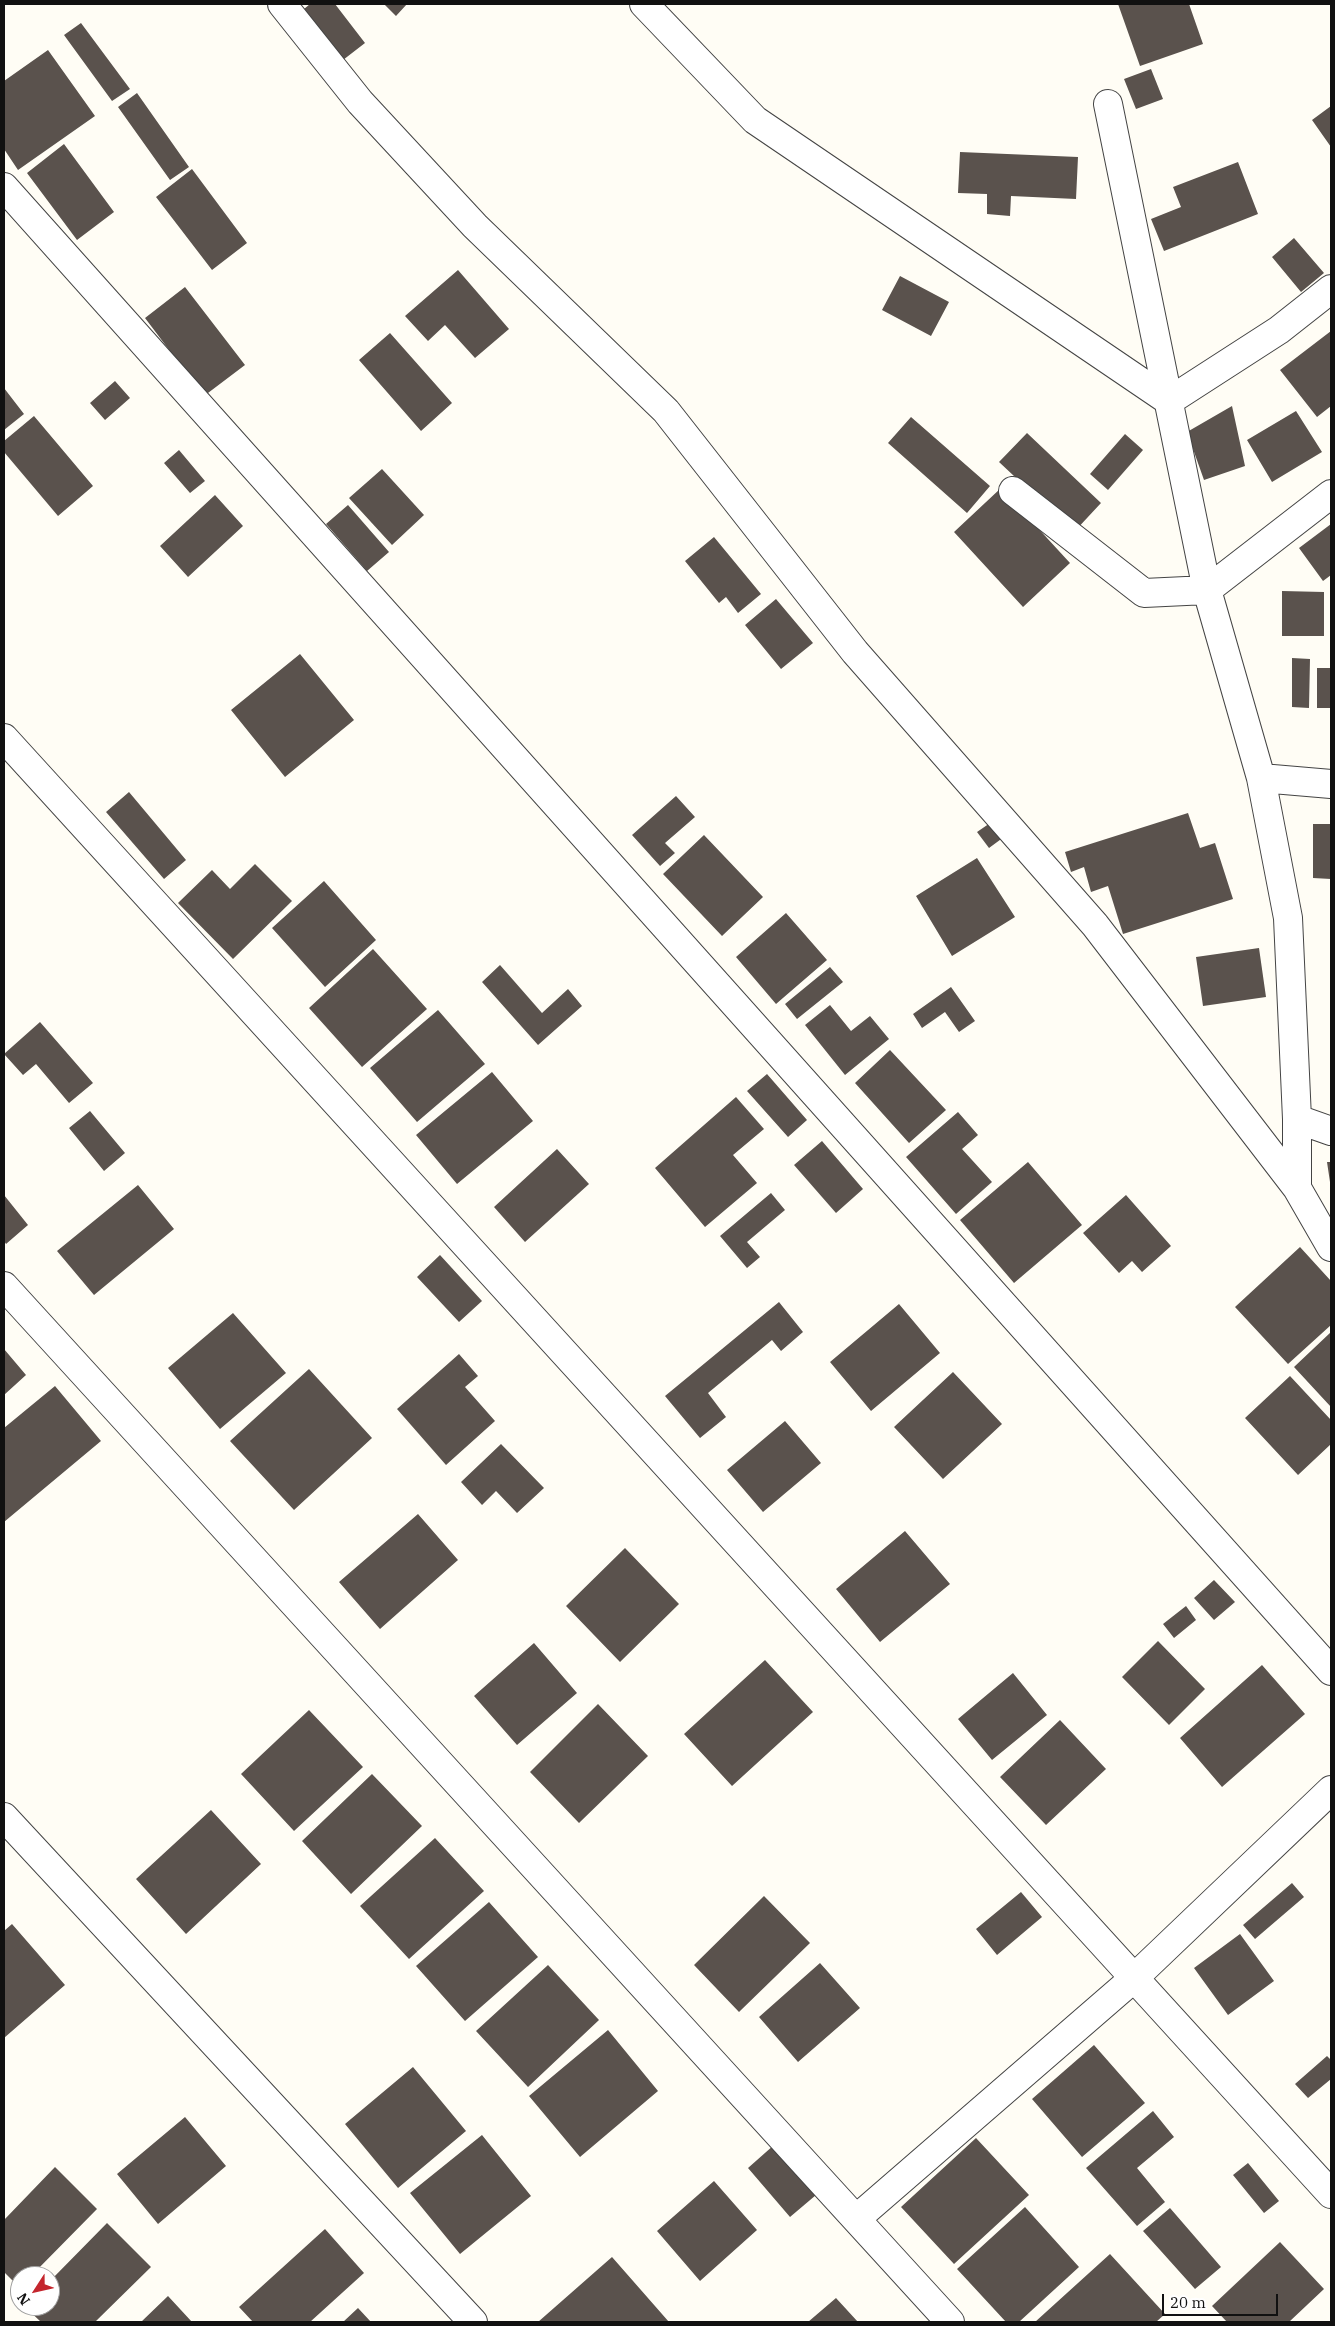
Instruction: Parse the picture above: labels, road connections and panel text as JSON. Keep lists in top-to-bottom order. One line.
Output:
{"scale_bar":"20 m","north":"bottom left"}
